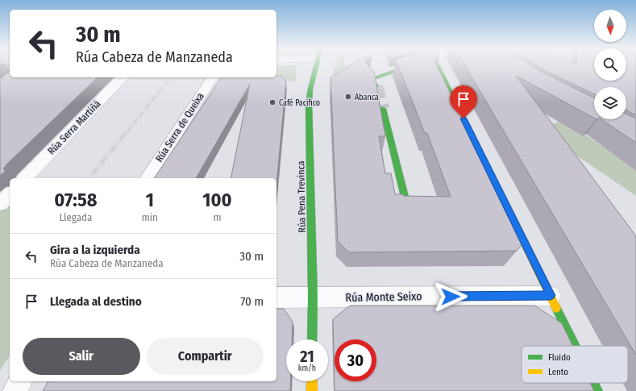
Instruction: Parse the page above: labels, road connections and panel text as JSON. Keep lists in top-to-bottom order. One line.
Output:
{"streets":{"street":["Rúa Serra Martiñá","Rúa Serra de Queixa","Rúa Pena Trevinca","Rúa Monte Seixo"]},"crossings":[["Rúa Pena Trevinca","Rúa Monte Seixo"]],"places":["Abanca","Café Pacífico"],"legend":["Fluido","Lento"],"north":"bottom","page":{"turn":["30 m","Rúa Cabeza de Manzaneda"],"eta":["07:58","Llegada","1","min","100","m"],"list":[{"name":"Gira a la izquierda","note":"Rúa Cabeza de Manzaneda","value":"30 m"},{"name":"Llegada al destino","value":"70 m"}],"buttons":["Salir","Compartir"],"speed":"21 km/h","limit":"30"}}
